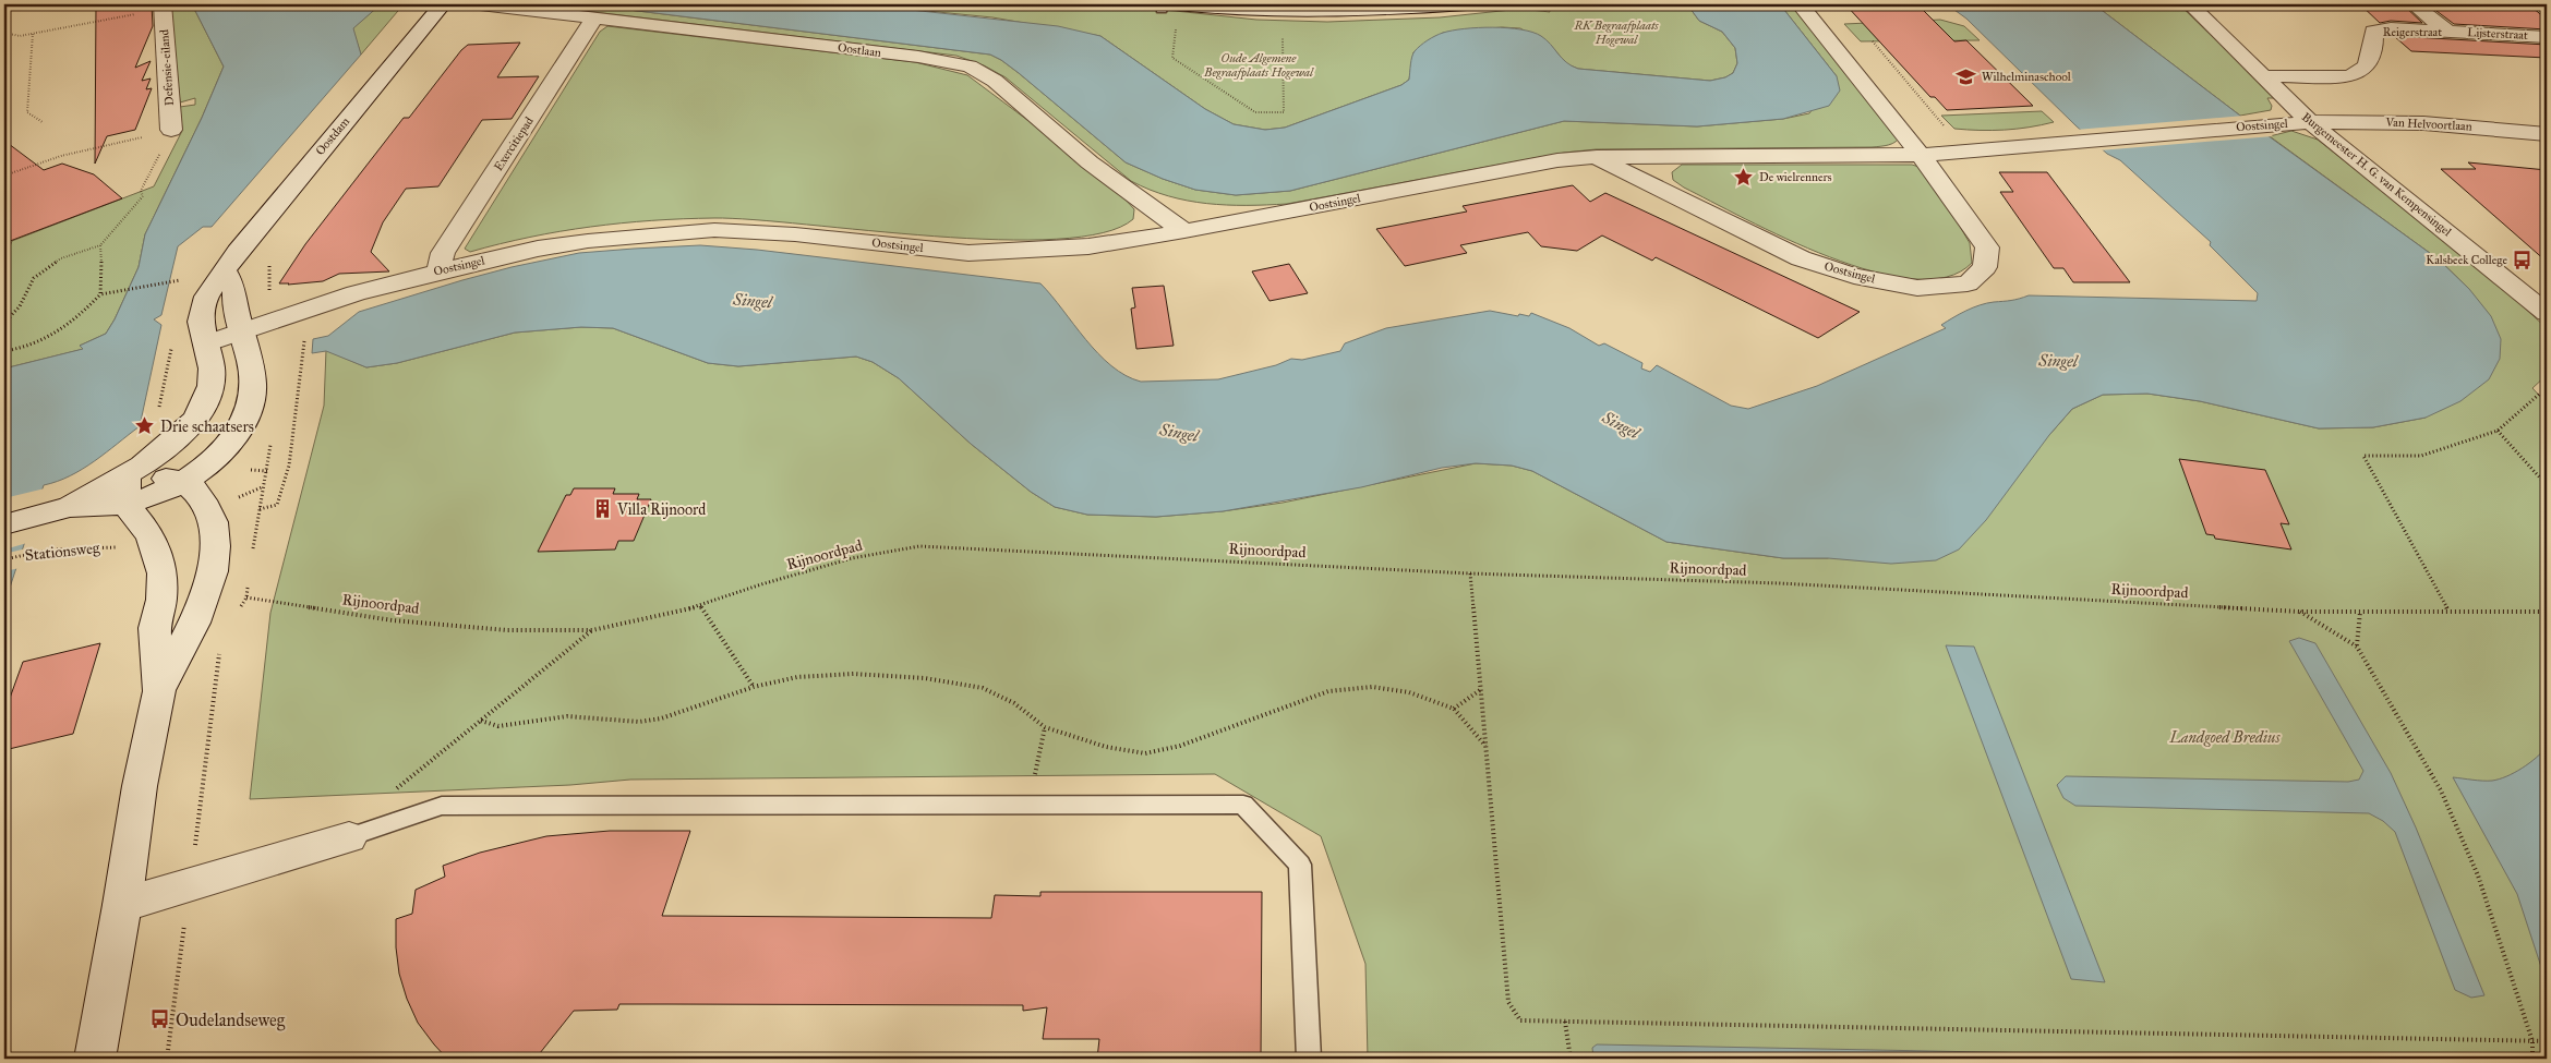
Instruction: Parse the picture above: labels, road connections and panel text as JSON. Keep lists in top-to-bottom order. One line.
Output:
{"streets":{"street":["Reigerstraat","Lijsterstraat","Oostlaan","Defensie-eiland","Van Helvoortlaan","Oostsingel","Oostdam","Exercitiepad","Burgemeester H. G. van Kempensingel"],"path":["Rijnoordpad","Stationsweg"]},"crossings":[["Reigerstraat","Lijsterstraat"],["Reigerstraat","Burgemeester H. G. van Kempensingel"],["Oostlaan","Oostsingel"],["Oostlaan","Exercitiepad"],["Van Helvoortlaan","Oostsingel"],["Van Helvoortlaan","Burgemeester H. G. van Kempensingel"],["Oostsingel","Oostdam"],["Oostsingel","Exercitiepad"],["Oostsingel","Burgemeester H. G. van Kempensingel"]],"water":["Singel"],"parks":["RK Begraafplaats Hogewal","Oude Algemene Begraafplaats Hogewal","Landgoed Bredius"],"places":{"school or university":["Wilhelminaschool"],"place":["De wielrenners","Drie schaatsers"],"bus stop":["Kalsbeek College","Oudelandseweg"],"building":["Villa Rijnoord"]}}
